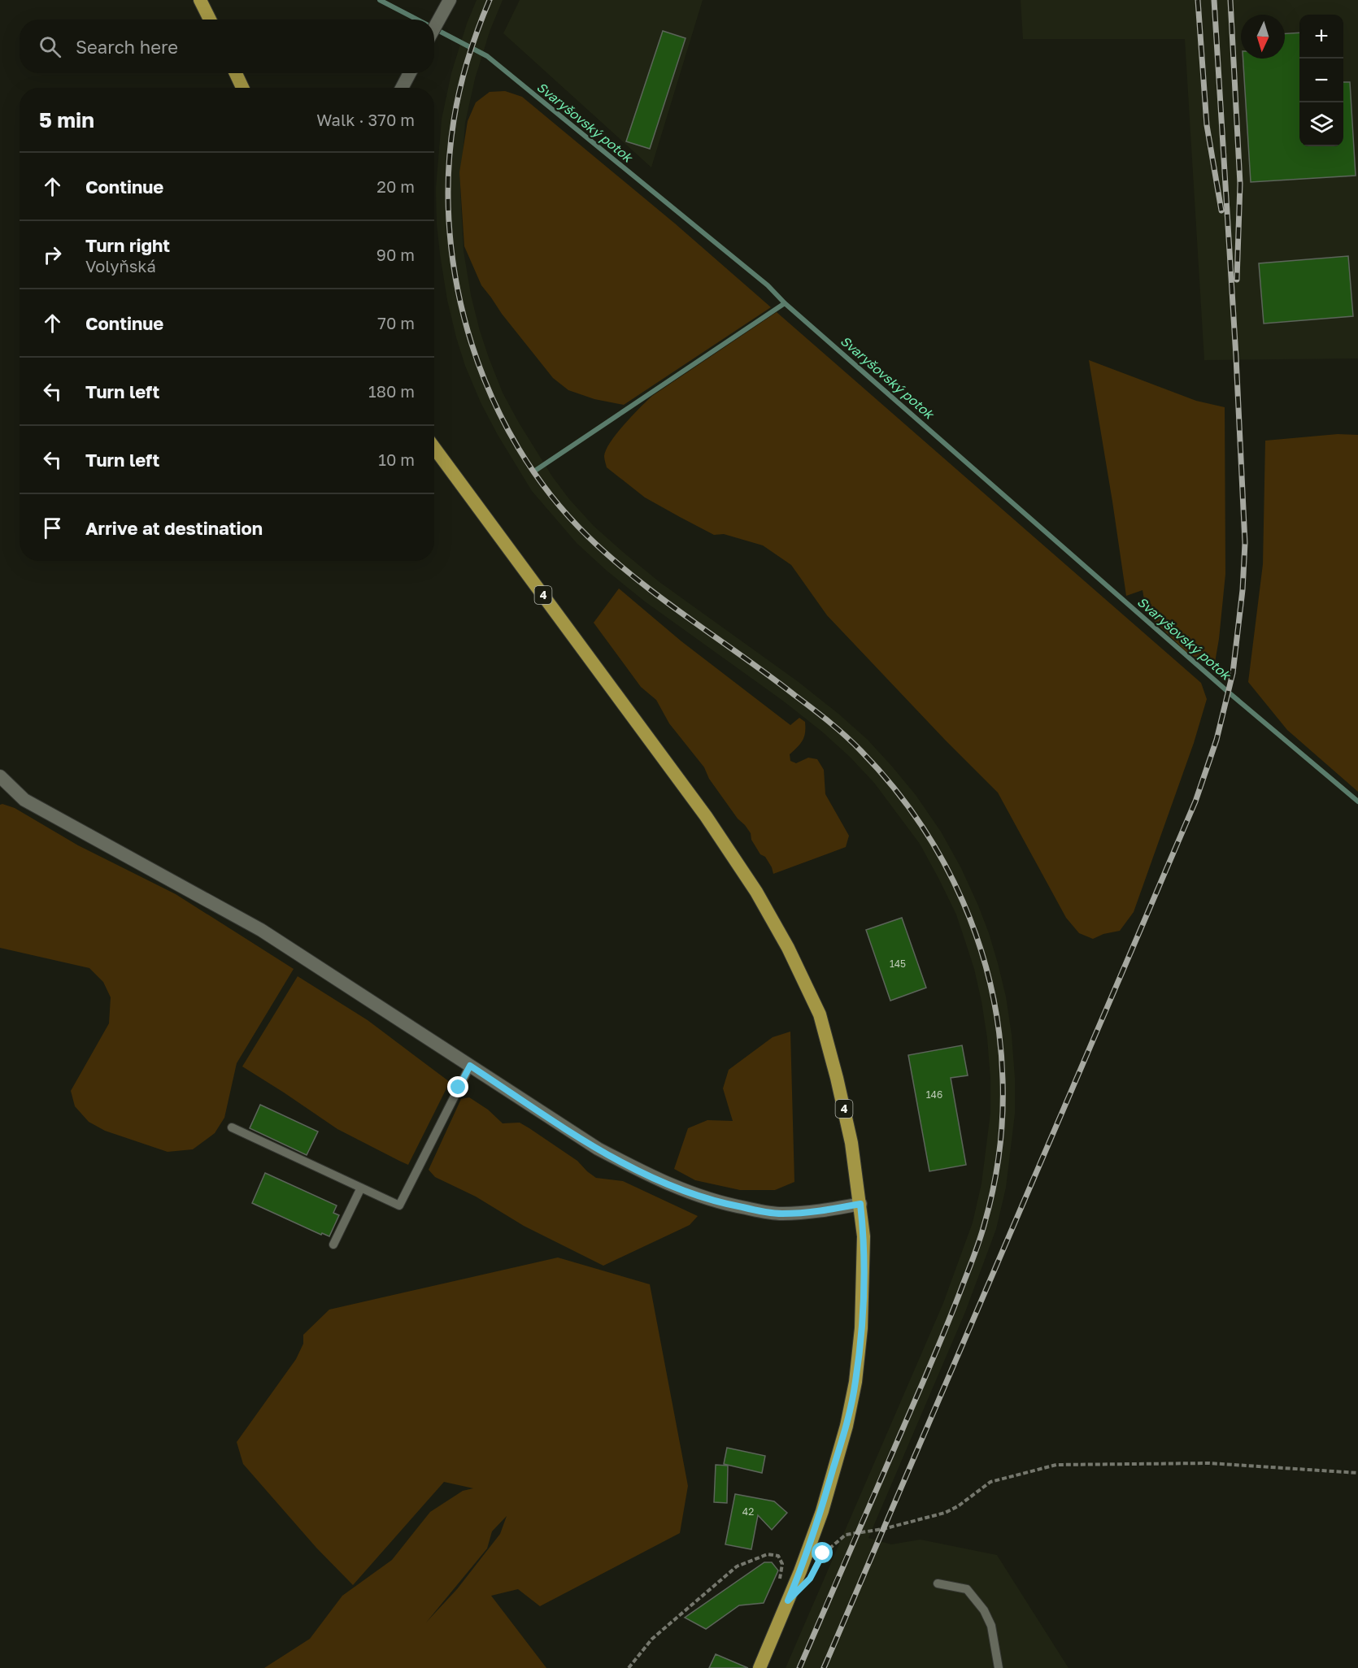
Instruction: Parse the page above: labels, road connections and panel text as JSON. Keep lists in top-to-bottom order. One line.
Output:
{"streets":{"main road":["4"]},"water":["Svaryšovský potok"],"house_numbers":["145","146","42"],"north":"bottom","page":{"map_buttons":["+","−"],"search":"Search here","heading":["5 min","Walk · 370 m"],"list":[["Continue","20 m"],["Turn right","Volyňská","90 m"],["Continue","70 m"],["Turn left","180 m"],["Turn left","10 m"],"Arrive at destination"]}}
